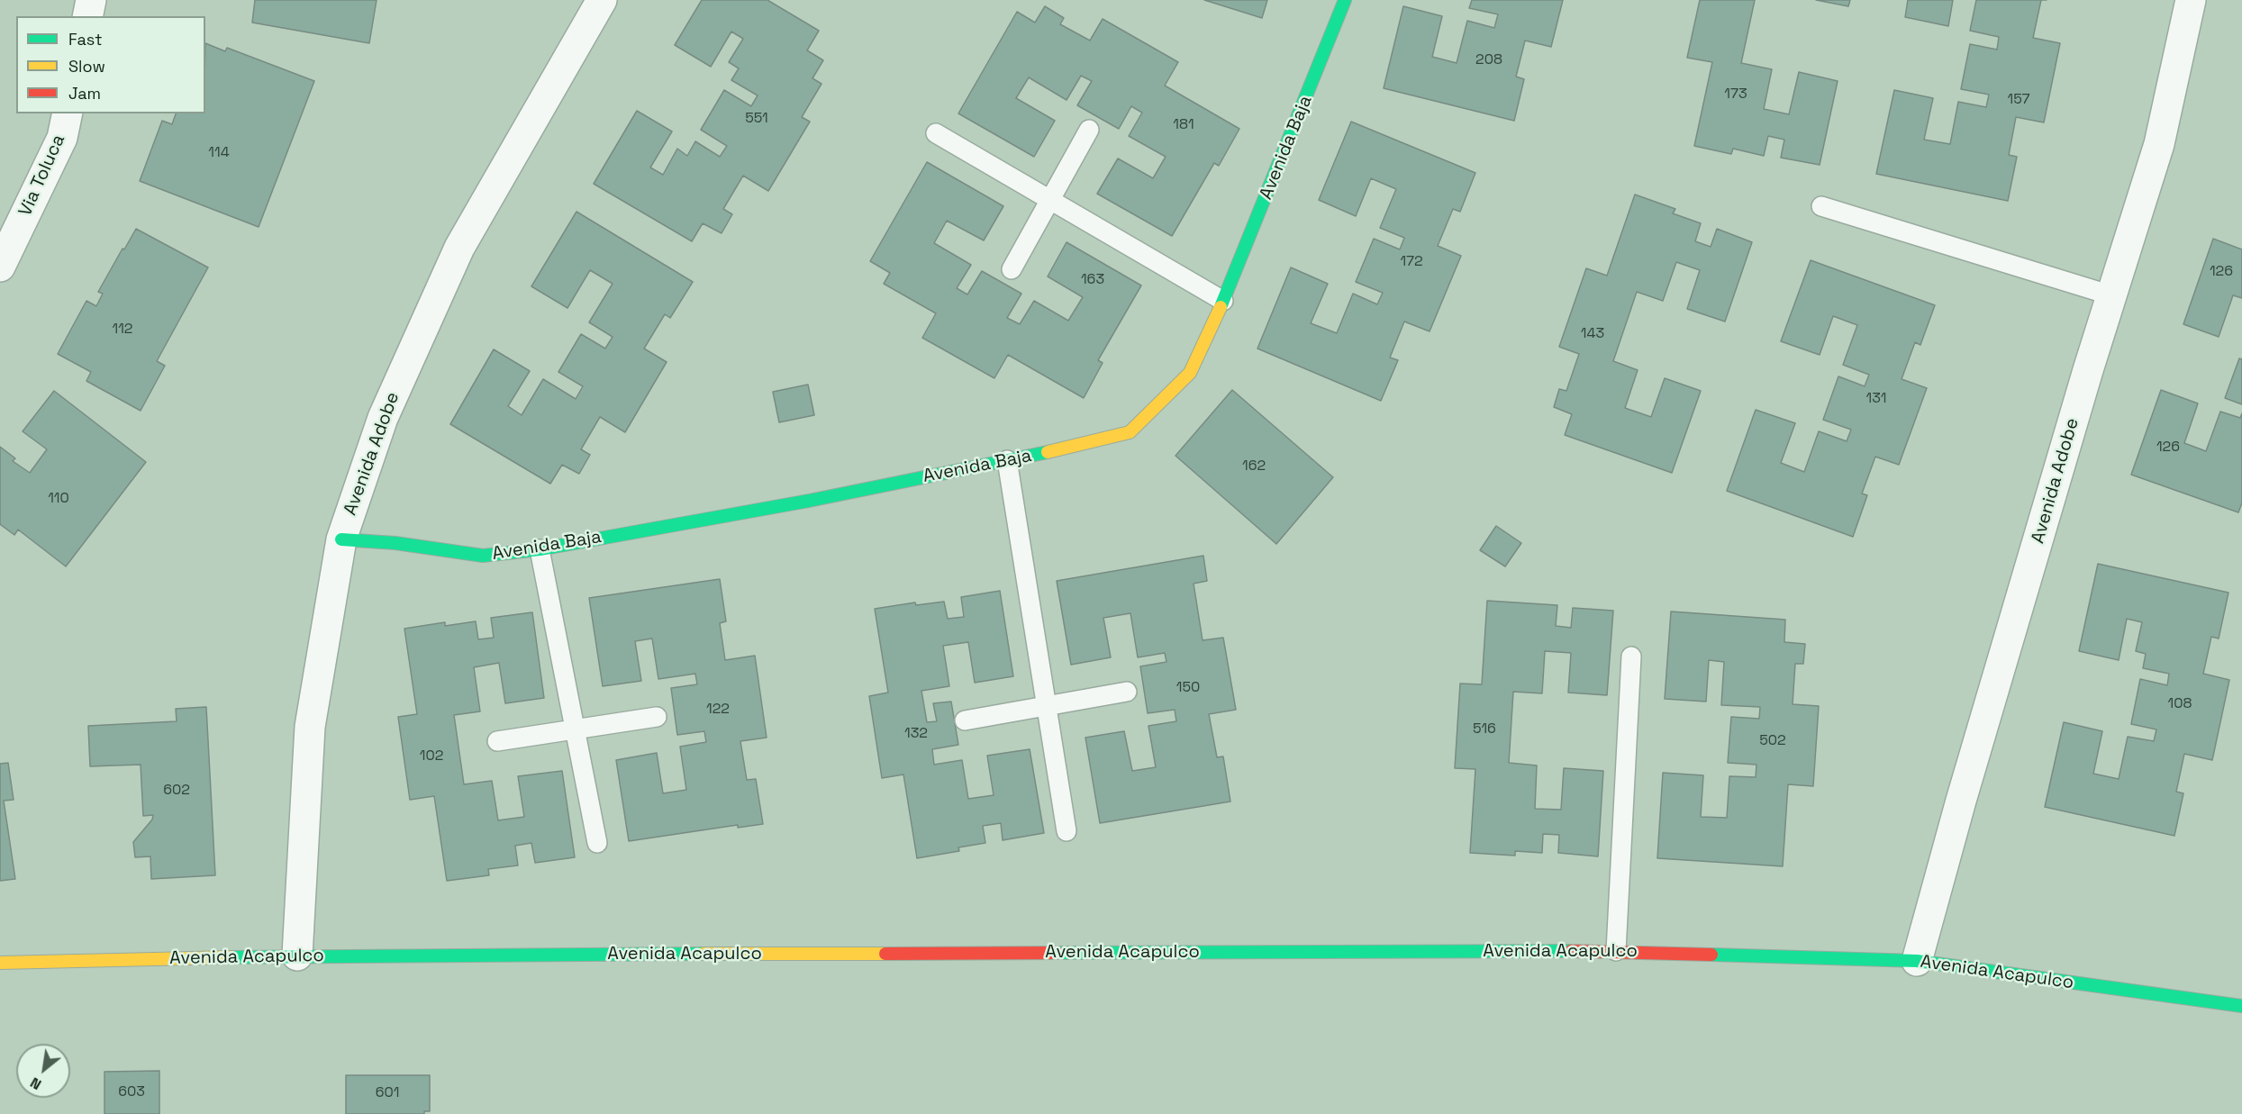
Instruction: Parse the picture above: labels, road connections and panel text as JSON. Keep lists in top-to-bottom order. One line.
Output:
{"streets":{"street":["Avenida Baja","Via Toluca","Avenida Adobe","Avenida Acapulco"]},"crossings":[["Avenida Baja","Avenida Adobe"],["Avenida Adobe","Avenida Acapulco"]],"house_numbers":["208","173","157","551","181","114","172","126","163","112","143","131","126","162","110","150","108","122","516","132","502","102","602","603","601"],"legend":["Fast","Slow","Jam"],"north":"bottom left"}
